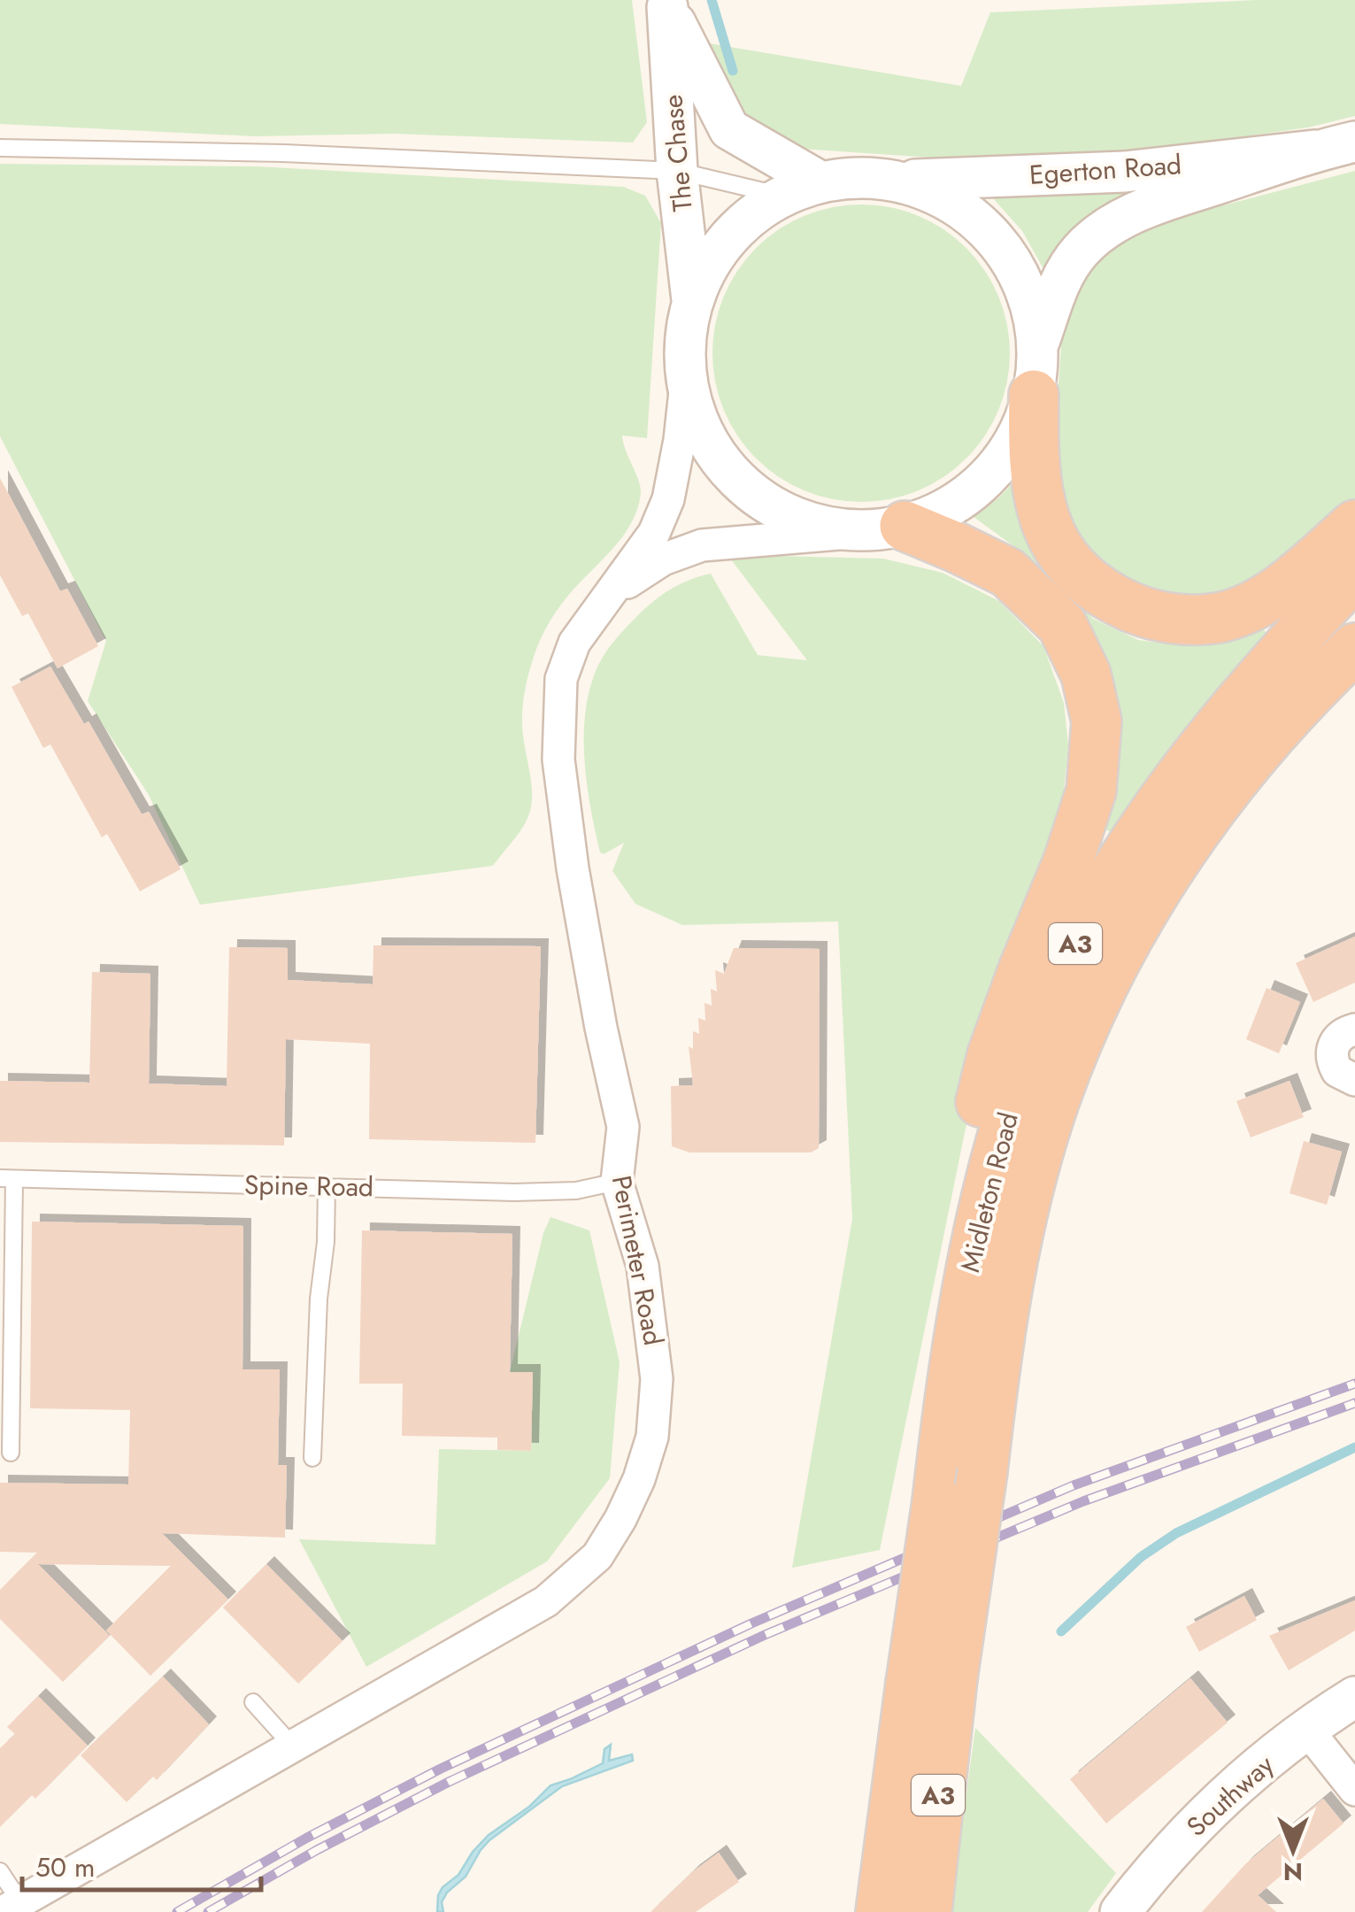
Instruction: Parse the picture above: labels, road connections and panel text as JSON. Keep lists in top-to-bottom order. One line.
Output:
{"streets":{"highway":["A3","Midleton Road"],"street":["The Chase","Egerton Road","Perimeter Road","Southway"],"lane":["Spine Road"]},"crossings":[["Spine Road","Perimeter Road"]],"scale_bar":"50 m","north":"bottom"}
